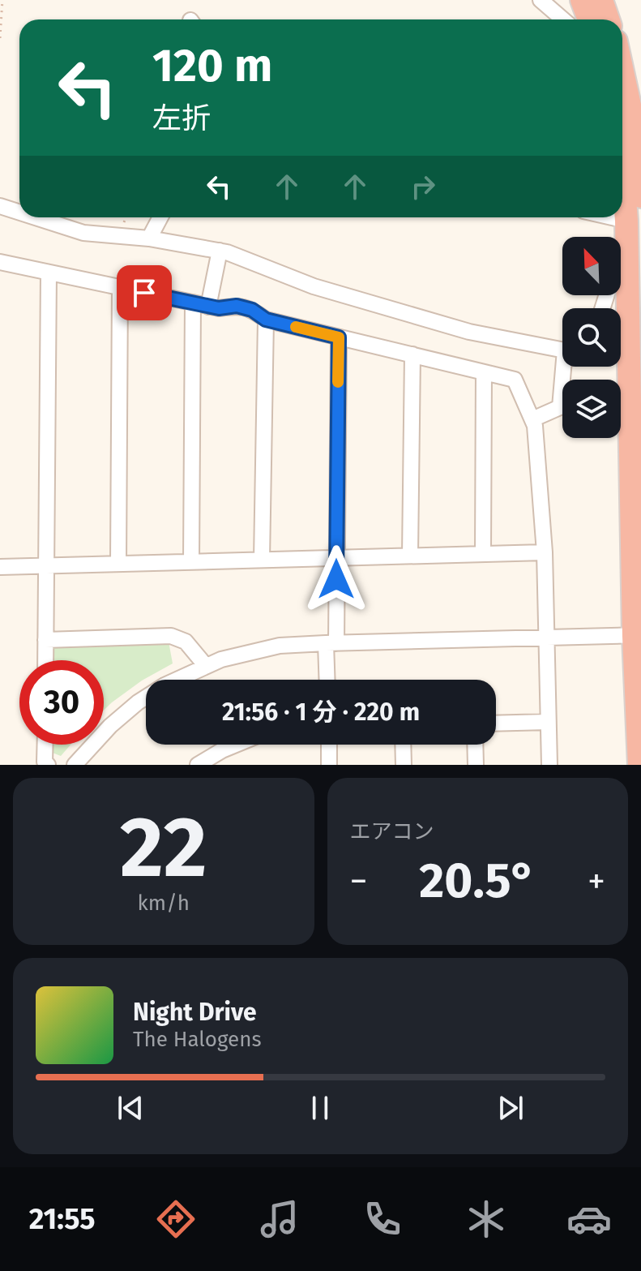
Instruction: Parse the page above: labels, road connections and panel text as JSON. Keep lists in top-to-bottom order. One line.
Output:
{"north":"top left","page":{"turn":["120 m","左折"],"limit":"30","trip":"21:56 · 1 分 · 220 m","tile":[["22","km/h"],"エアコン"],"heat":["−","20.5°","+"],"song":["Night Drive","The Halogens"],"tabs":"21:55"}}
